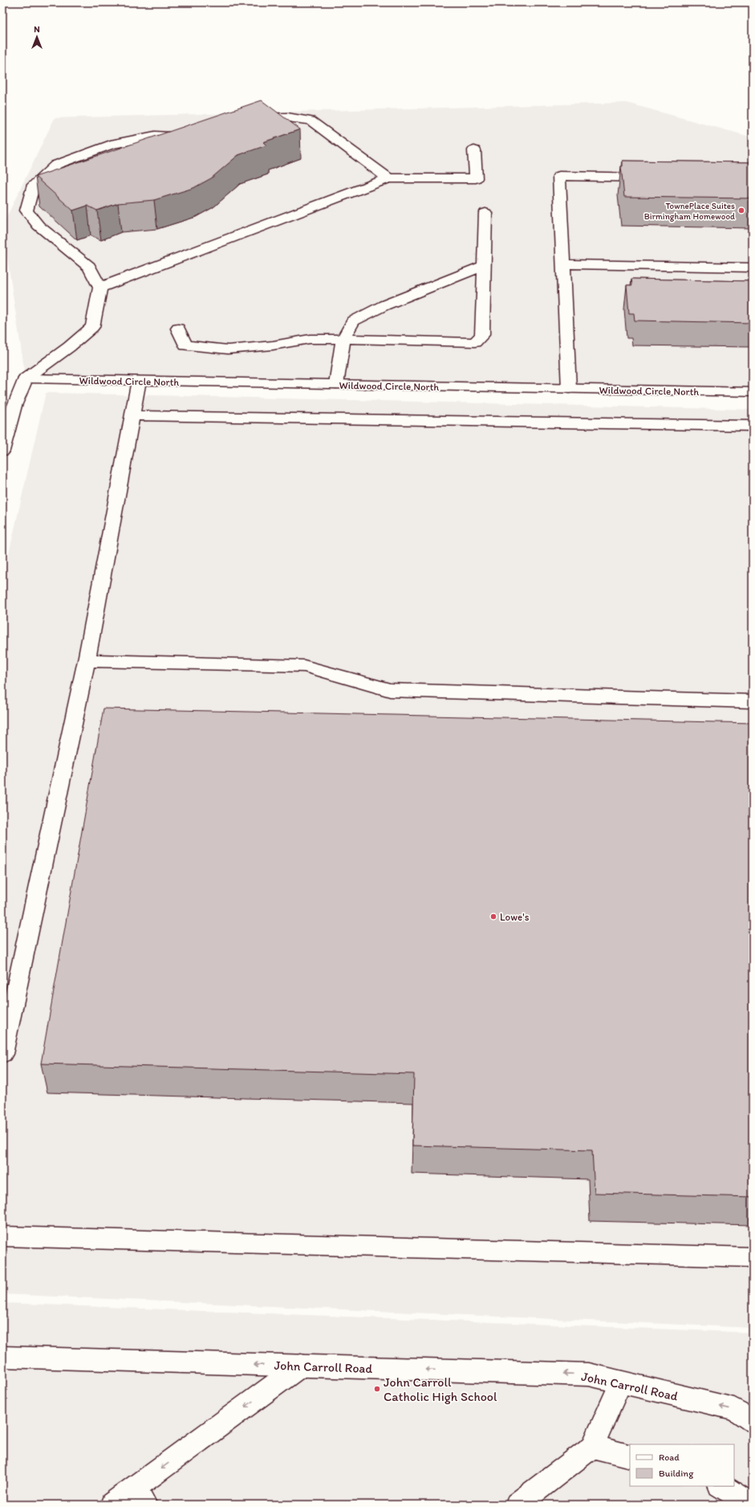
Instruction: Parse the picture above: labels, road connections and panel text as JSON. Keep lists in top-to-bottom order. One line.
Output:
{"streets":{"street":["Wildwood Circle North","John Carroll Road"]},"places":["TownePlace Suites Birmingham Homewood","Lowe's","John Carroll Catholic High School"],"legend":["Road","Building"],"north":"top"}
